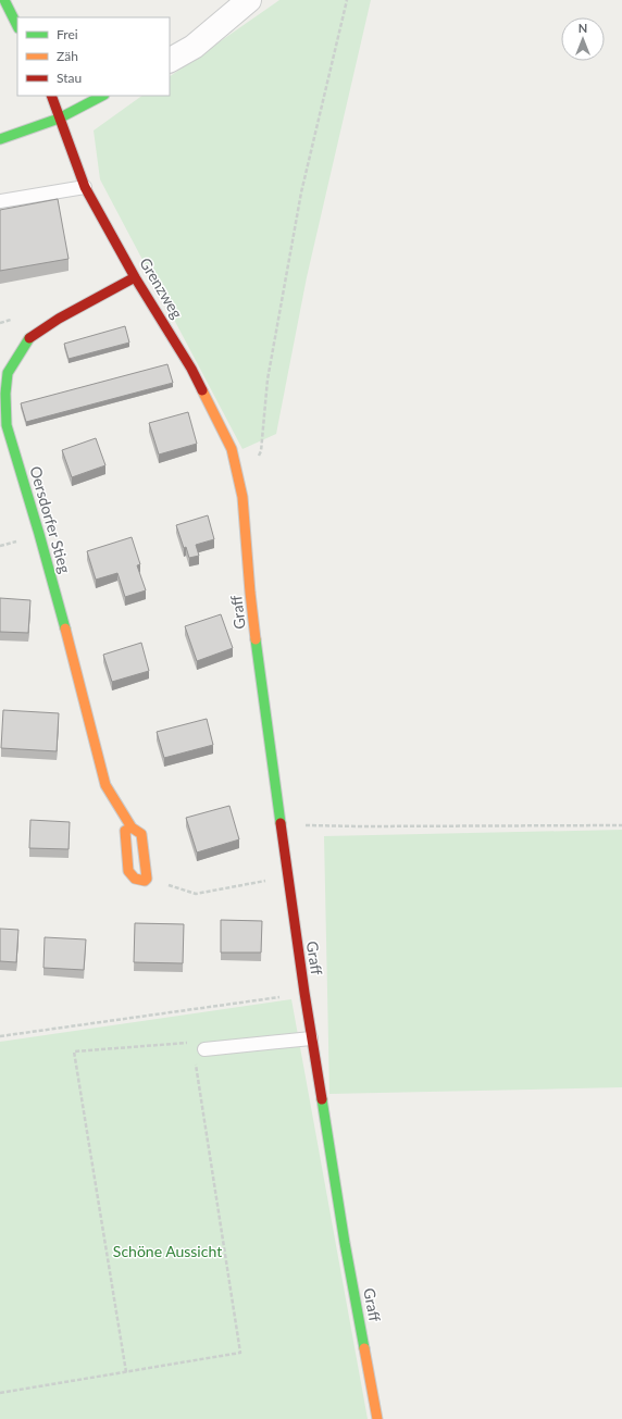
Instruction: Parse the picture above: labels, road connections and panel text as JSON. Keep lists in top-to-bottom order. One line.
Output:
{"streets":{"street":["Grenzweg","Oersdorfer Stieg","Graff"]},"crossings":[["Grenzweg","Oersdorfer Stieg"],["Grenzweg","Graff"]],"parks":["Schöne Aussicht"],"legend":["Frei","Zäh","Stau"],"north":"top"}
